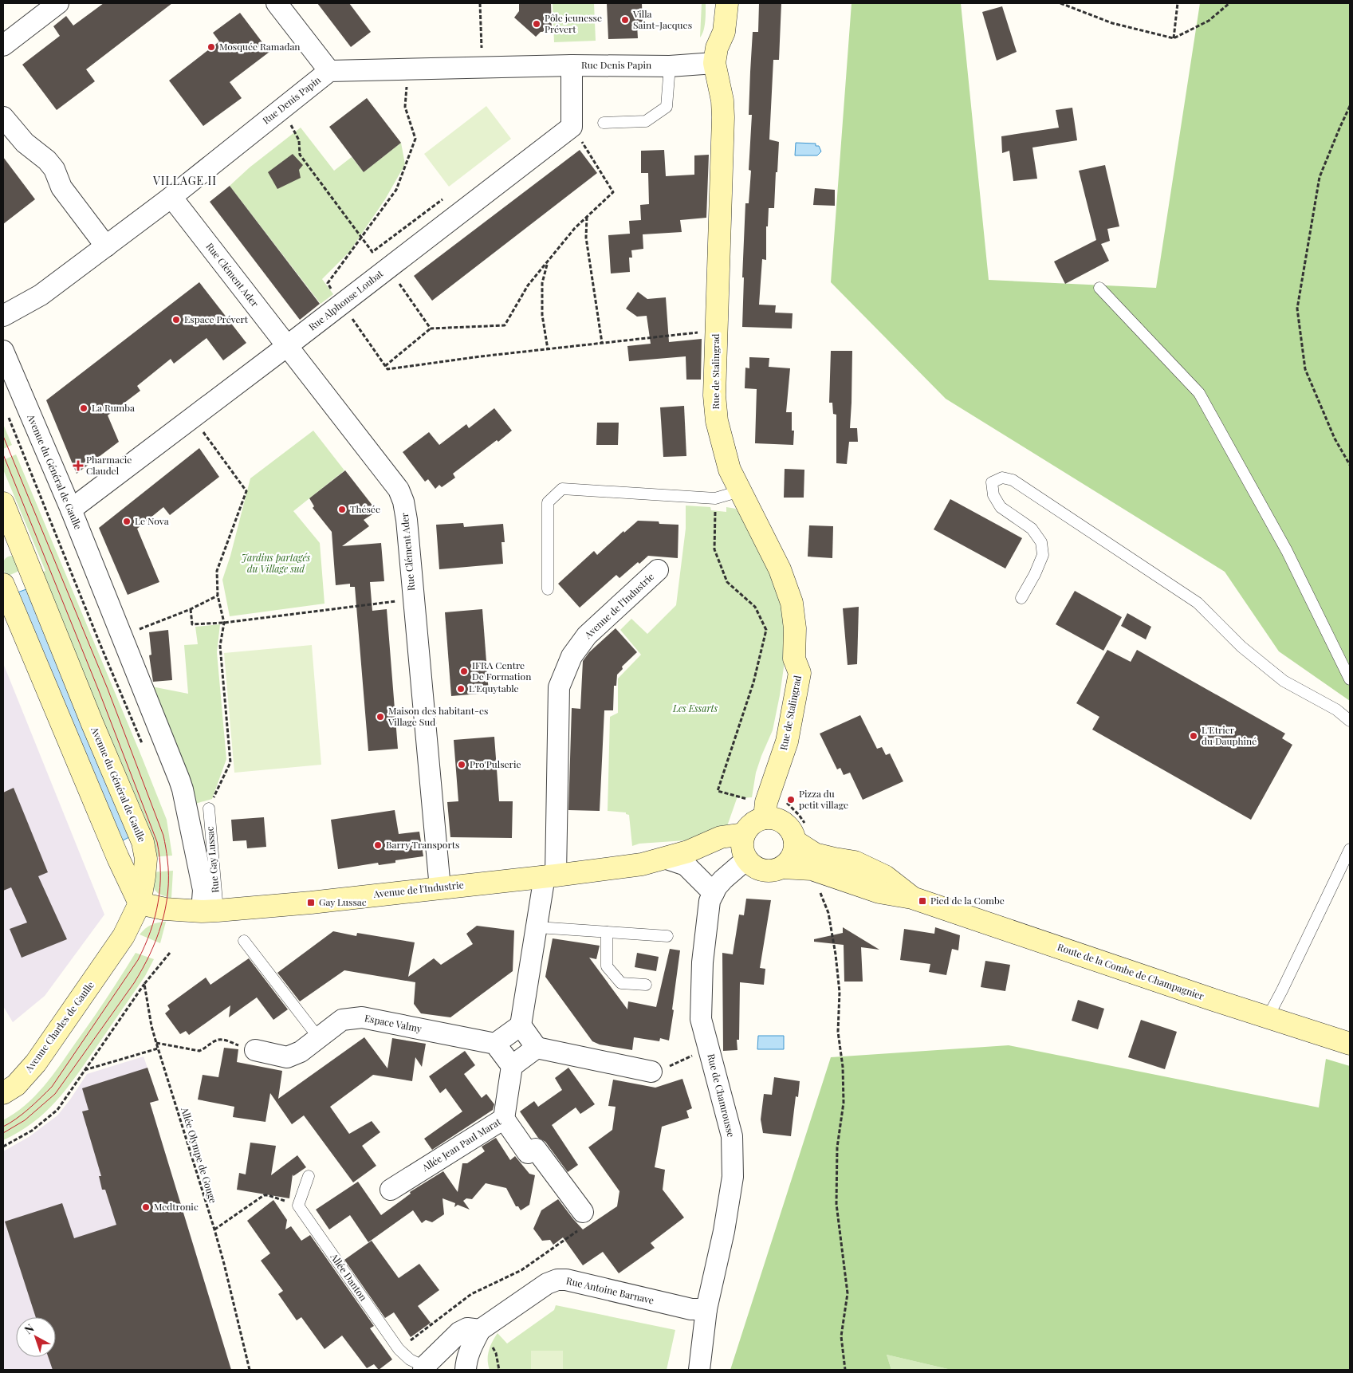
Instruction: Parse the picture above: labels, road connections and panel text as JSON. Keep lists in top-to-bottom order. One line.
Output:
{"streets":{"street":["Rue Denis Papin","Rue Clément Ader","Rue Alphonse Loubat","Rue de Stalingrad","Avenue du Général de Gaulle","Avenue de l'Industrie","Route de la Combe de Champagnier","Espace Valmy","Avenue Charles de Gaulle","Rue de Chamrousse","Allée Jean Paul Marat","Rue Antoine Barnave"],"lane":["Rue Gay Lussac","Allée Danton"],"path":["Allée Olympe de Gouge"]},"crossings":[["Rue Denis Papin","Rue Clément Ader"],["Rue Denis Papin","Rue de Stalingrad"],["Rue Clément Ader","Rue Alphonse Loubat"],["Rue Clément Ader","Avenue de l'Industrie"],["Rue Alphonse Loubat","Avenue du Général de Gaulle"],["Avenue du Général de Gaulle","Avenue de l'Industrie"],["Avenue du Général de Gaulle","Rue Gay Lussac"],["Avenue du Général de Gaulle","Avenue Charles de Gaulle"],["Avenue de l'Industrie","Rue Gay Lussac"],["Avenue de l'Industrie","Route de la Combe de Champagnier"],["Avenue de l'Industrie","Rue de Chamrousse"],["Route de la Combe de Champagnier","Rue de Chamrousse"],["Rue de Chamrousse","Rue Antoine Barnave"],["Allée Danton","Rue Antoine Barnave"]],"districts":["VILLAGE II"],"parks":["Jardins partagés du Village sud","Les Essarts"],"places":{"other":["Villa Saint-Jacques","Pôle jeunesse Prévert","Mosquée Ramadan","Espace Prévert","La Rumba","Thésée","Le Nova","IFRA Centre De Formation","L'Equytable","Maison des habitant-es Village Sud","L'Etrier du Dauphiné","Pro'Pulserie","Pizza du petit village","Barry Transports","Medtronic"],"health":["Pharmacie Claudel"],"transit":["Pied de la Combe","Gay Lussac"]},"north":"top left"}
